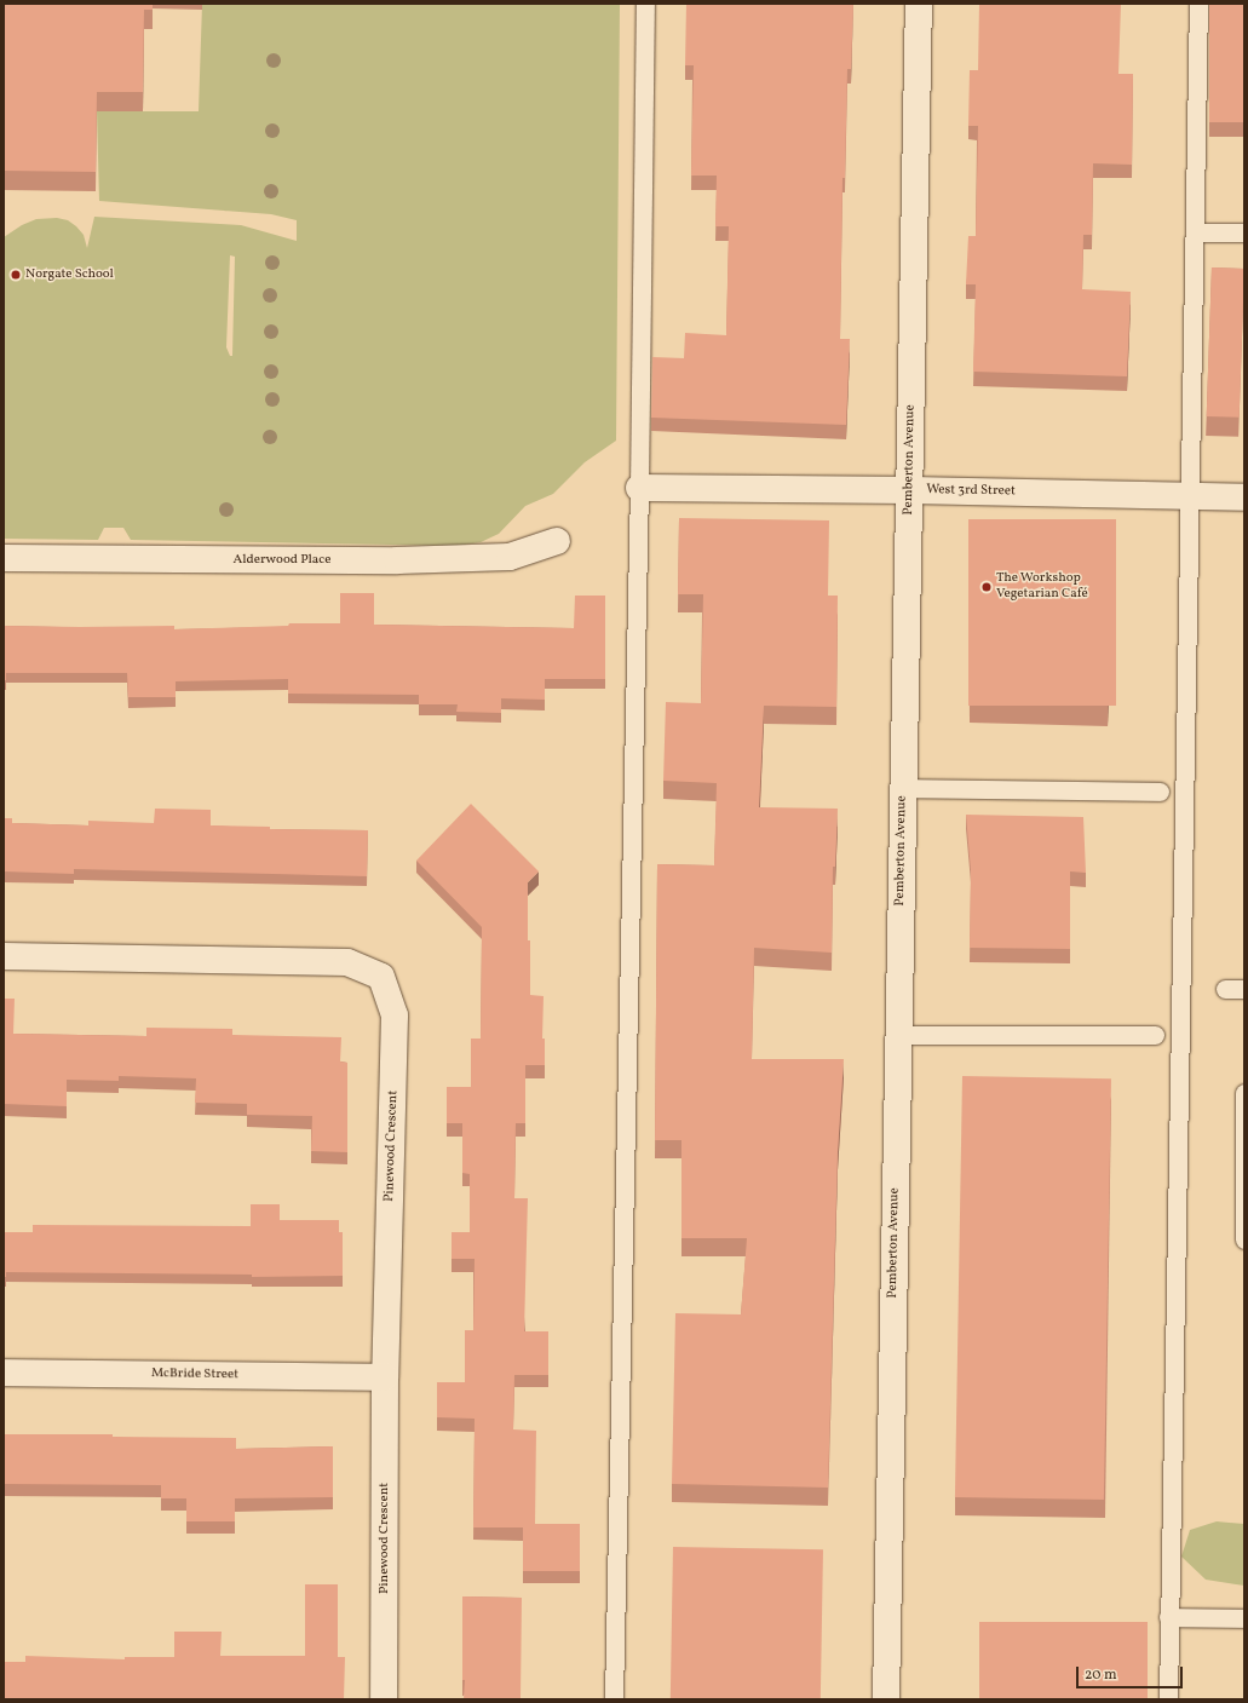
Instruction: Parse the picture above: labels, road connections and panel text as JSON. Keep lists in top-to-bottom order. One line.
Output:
{"streets":{"street":["Pemberton Avenue","West 3rd Street","Alderwood Place","Pinewood Crescent","McBride Street"]},"crossings":[["Pemberton Avenue","West 3rd Street"],["Pinewood Crescent","McBride Street"]],"places":["Norgate School","The Workshop Vegetarian Café"],"scale_bar":"20 m"}
